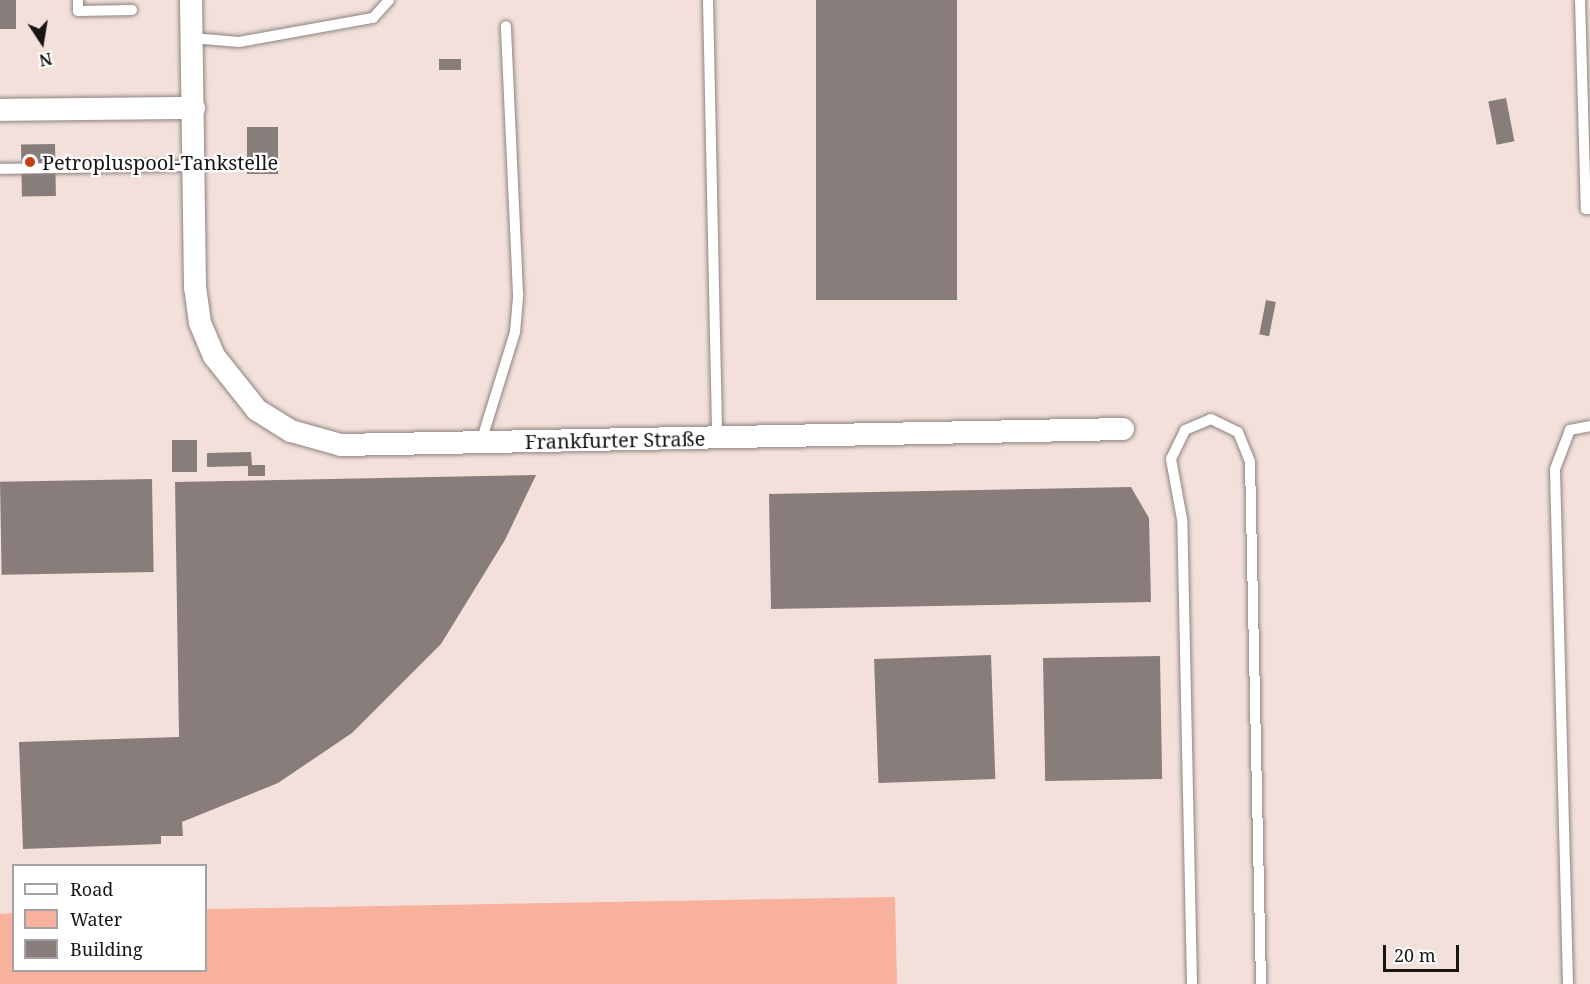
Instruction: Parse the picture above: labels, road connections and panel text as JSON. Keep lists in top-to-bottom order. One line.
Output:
{"streets":{"street":["Frankfurter Straße"]},"places":["Petropluspool-Tankstelle"],"legend":["Road","Water","Building"],"scale_bar":"20 m","north":"bottom"}
